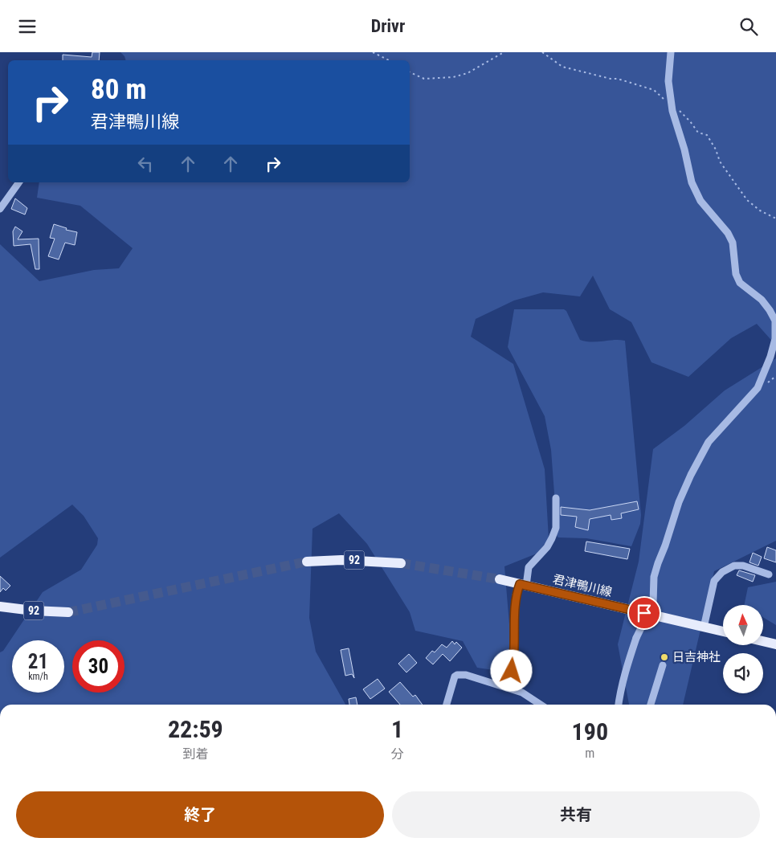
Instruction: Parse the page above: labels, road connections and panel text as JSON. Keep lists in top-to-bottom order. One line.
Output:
{"streets":{"main road":["92","君津鴨川線"]},"places":["日吉神社"],"north":"top","page":{"header":"Drivr","turn":["80 m","君津鴨川線"],"speed":"21 km/h","limit":"30","eta":["22:59","到着","1","分","190","m"],"buttons":["終了","共有"]}}
